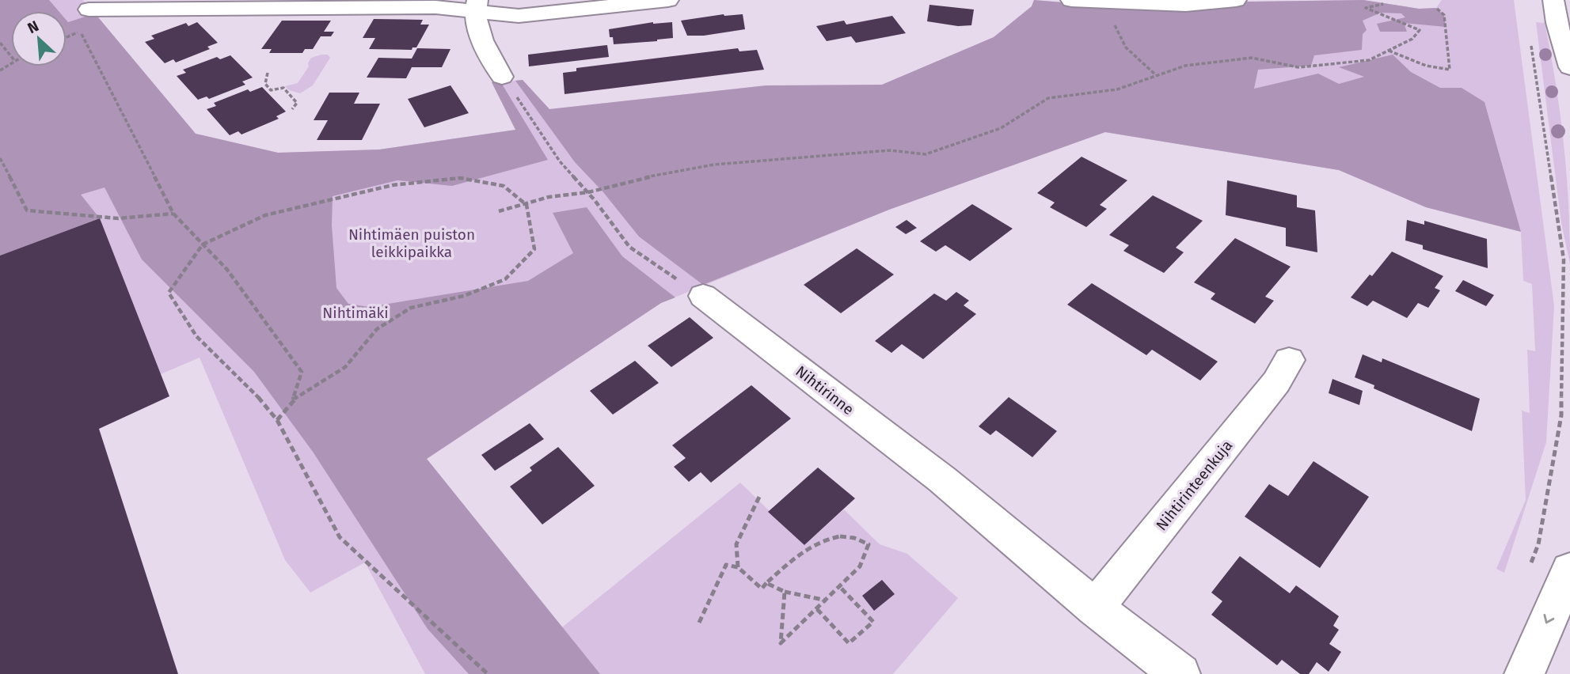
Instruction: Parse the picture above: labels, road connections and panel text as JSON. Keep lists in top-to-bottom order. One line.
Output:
{"streets":{"street":["Nihtirinne","Nihtirinteenkuja"]},"crossings":[["Nihtirinne","Nihtirinteenkuja"]],"parks":["Nihtimäen puiston leikkipaikka","Nihtimäki"],"north":"top left"}
